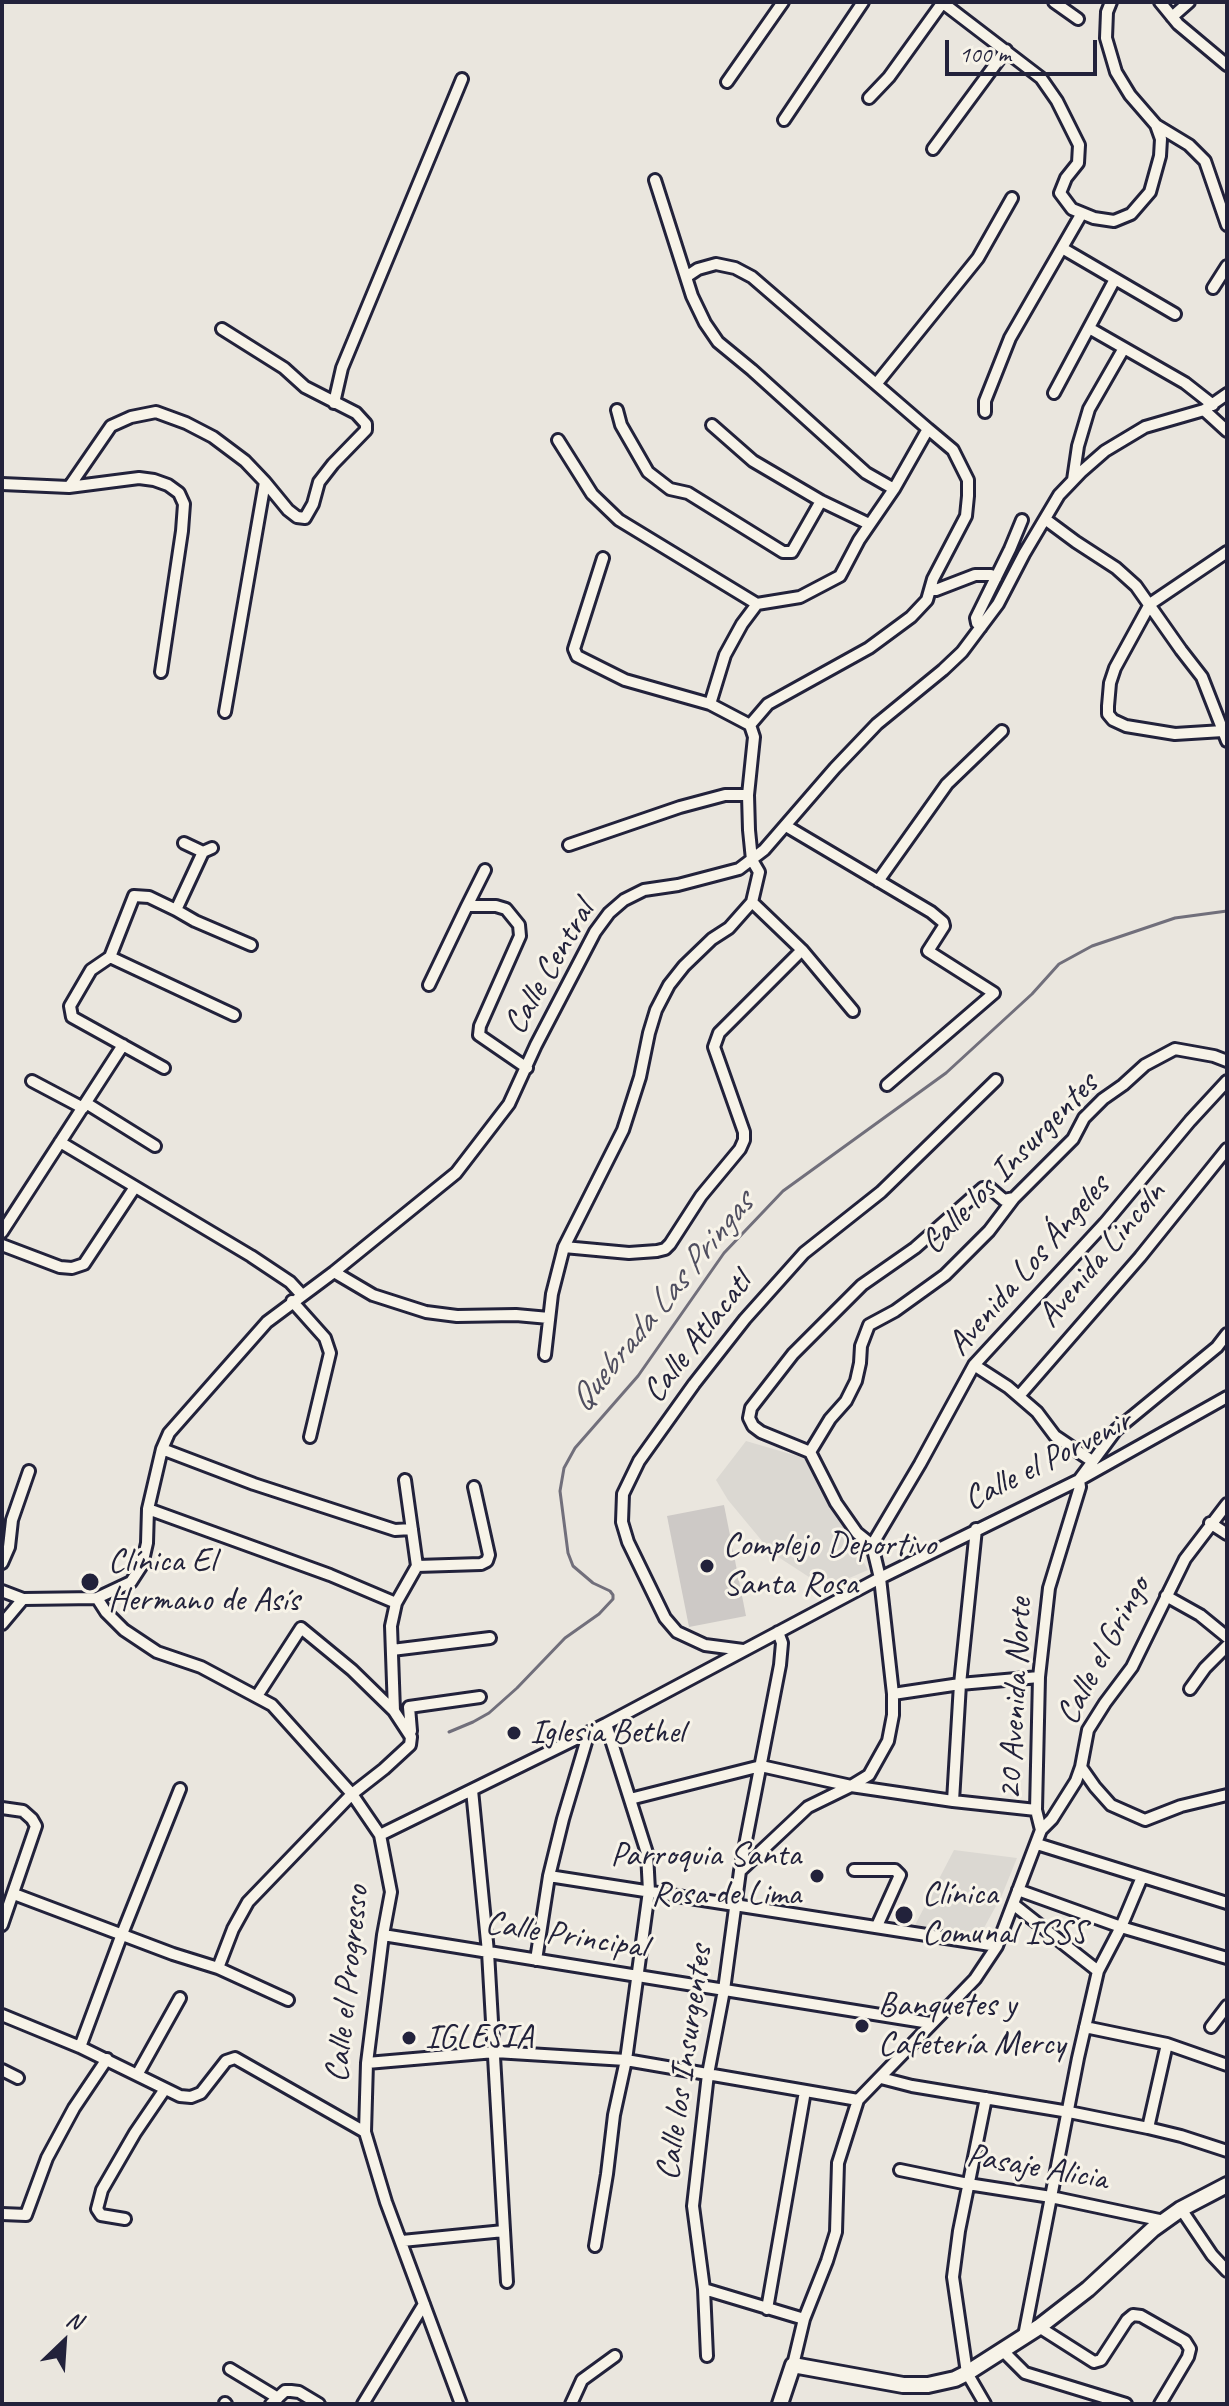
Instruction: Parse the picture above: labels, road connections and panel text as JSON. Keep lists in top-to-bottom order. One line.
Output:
{"streets":{"street":["Calle Central","Calle los Insurgentes","Avenida Lincoln","Avenida Los Ángeles","Calle Atlacatl","Calle el Porvenir","Calle el Gringo","20 Avenida Norte","Calle Principal","Calle el Progresso","Pasaje Alicia"]},"crossings":[["Calle Central","Calle el Progresso"],["Calle los Insurgentes","Calle el Porvenir"],["Calle los Insurgentes","Calle Principal"],["Calle Atlacatl","Calle el Porvenir"],["Calle el Porvenir","20 Avenida Norte"],["Calle el Porvenir","Calle el Progresso"],["Calle el Gringo","20 Avenida Norte"],["Calle Principal","Calle el Progresso"]],"water":["Quebrada Las Pringas"],"places":["Complejo Deportivo Santa Rosa","Clínica El Hermano de Asís","Iglesia Bethel","Parroquia Santa Rosa de Lima","Clínica Comunal ISSS","Banquetes y Cafetería Mercy","IGLESIA"],"scale_bar":"100 m","north":"top right"}
